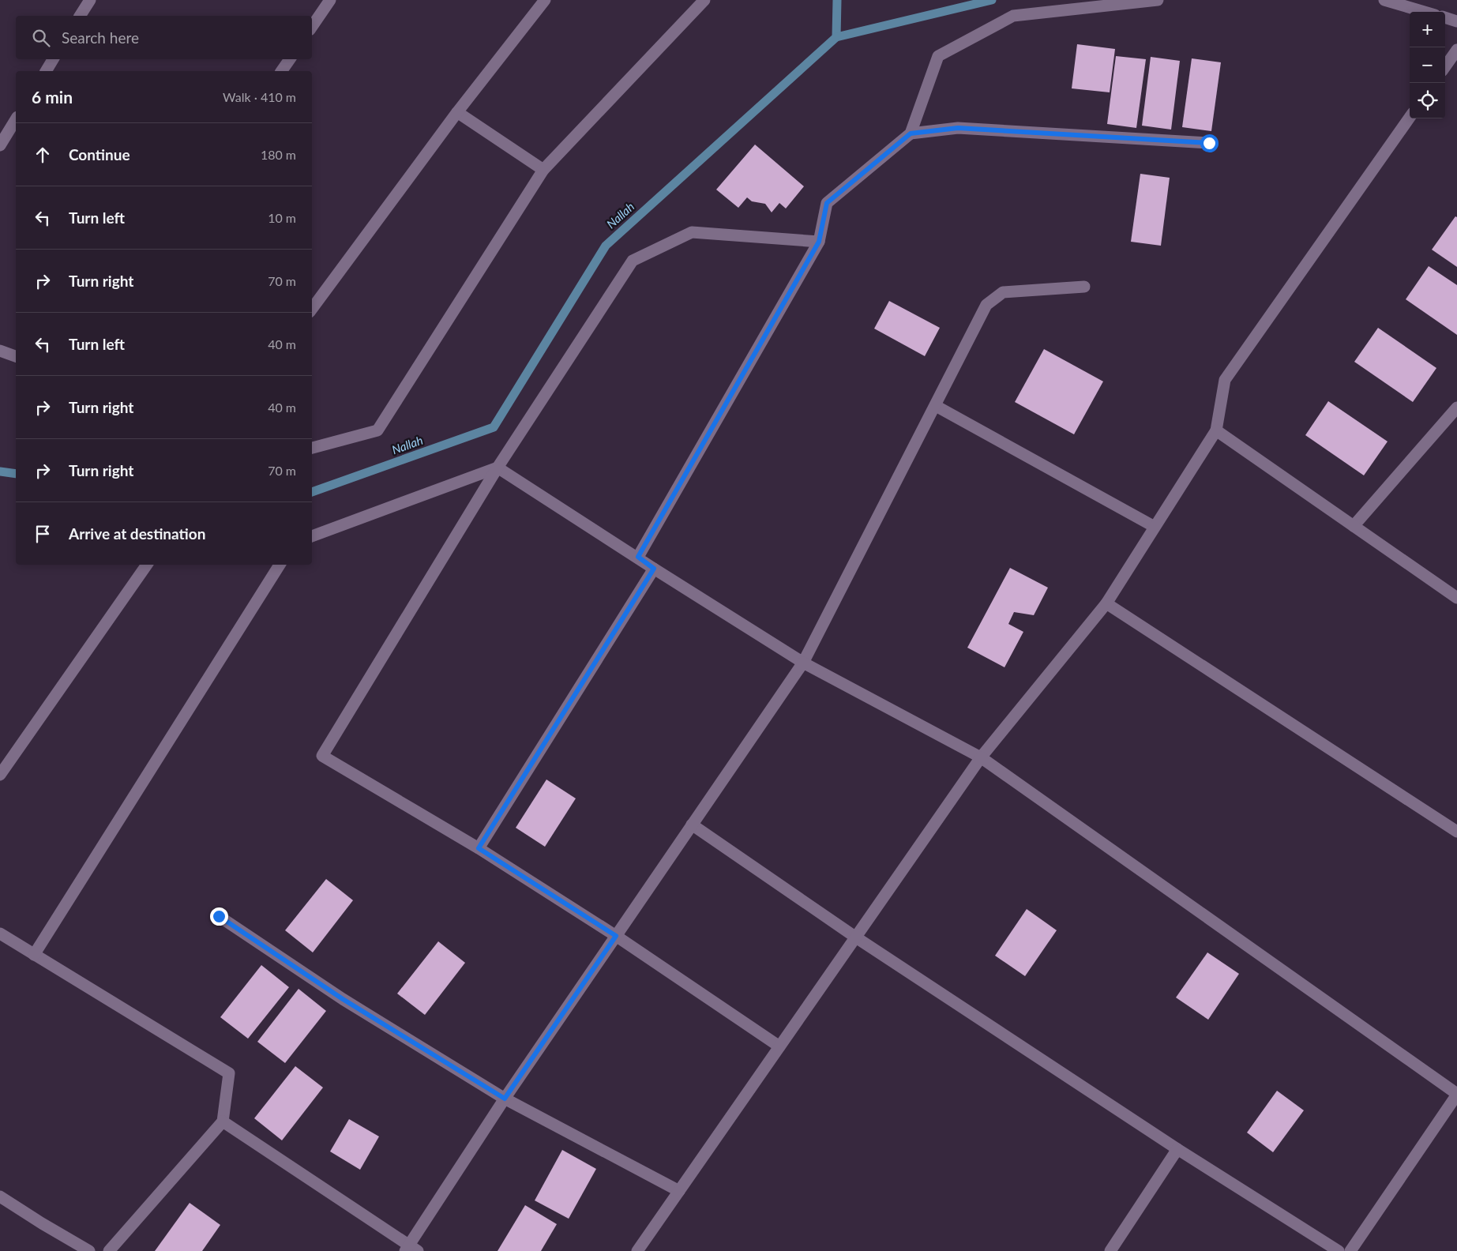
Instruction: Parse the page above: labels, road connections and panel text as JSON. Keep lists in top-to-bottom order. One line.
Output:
{"water":["Nallah"],"page":{"map_buttons":["+","−"],"search":"Search here","heading":["6 min","Walk · 410 m"],"list":[["Continue","180 m"],["Turn left","10 m"],["Turn right","70 m"],["Turn left","40 m"],["Turn right","40 m"],["Turn right","70 m"],"Arrive at destination"]}}
